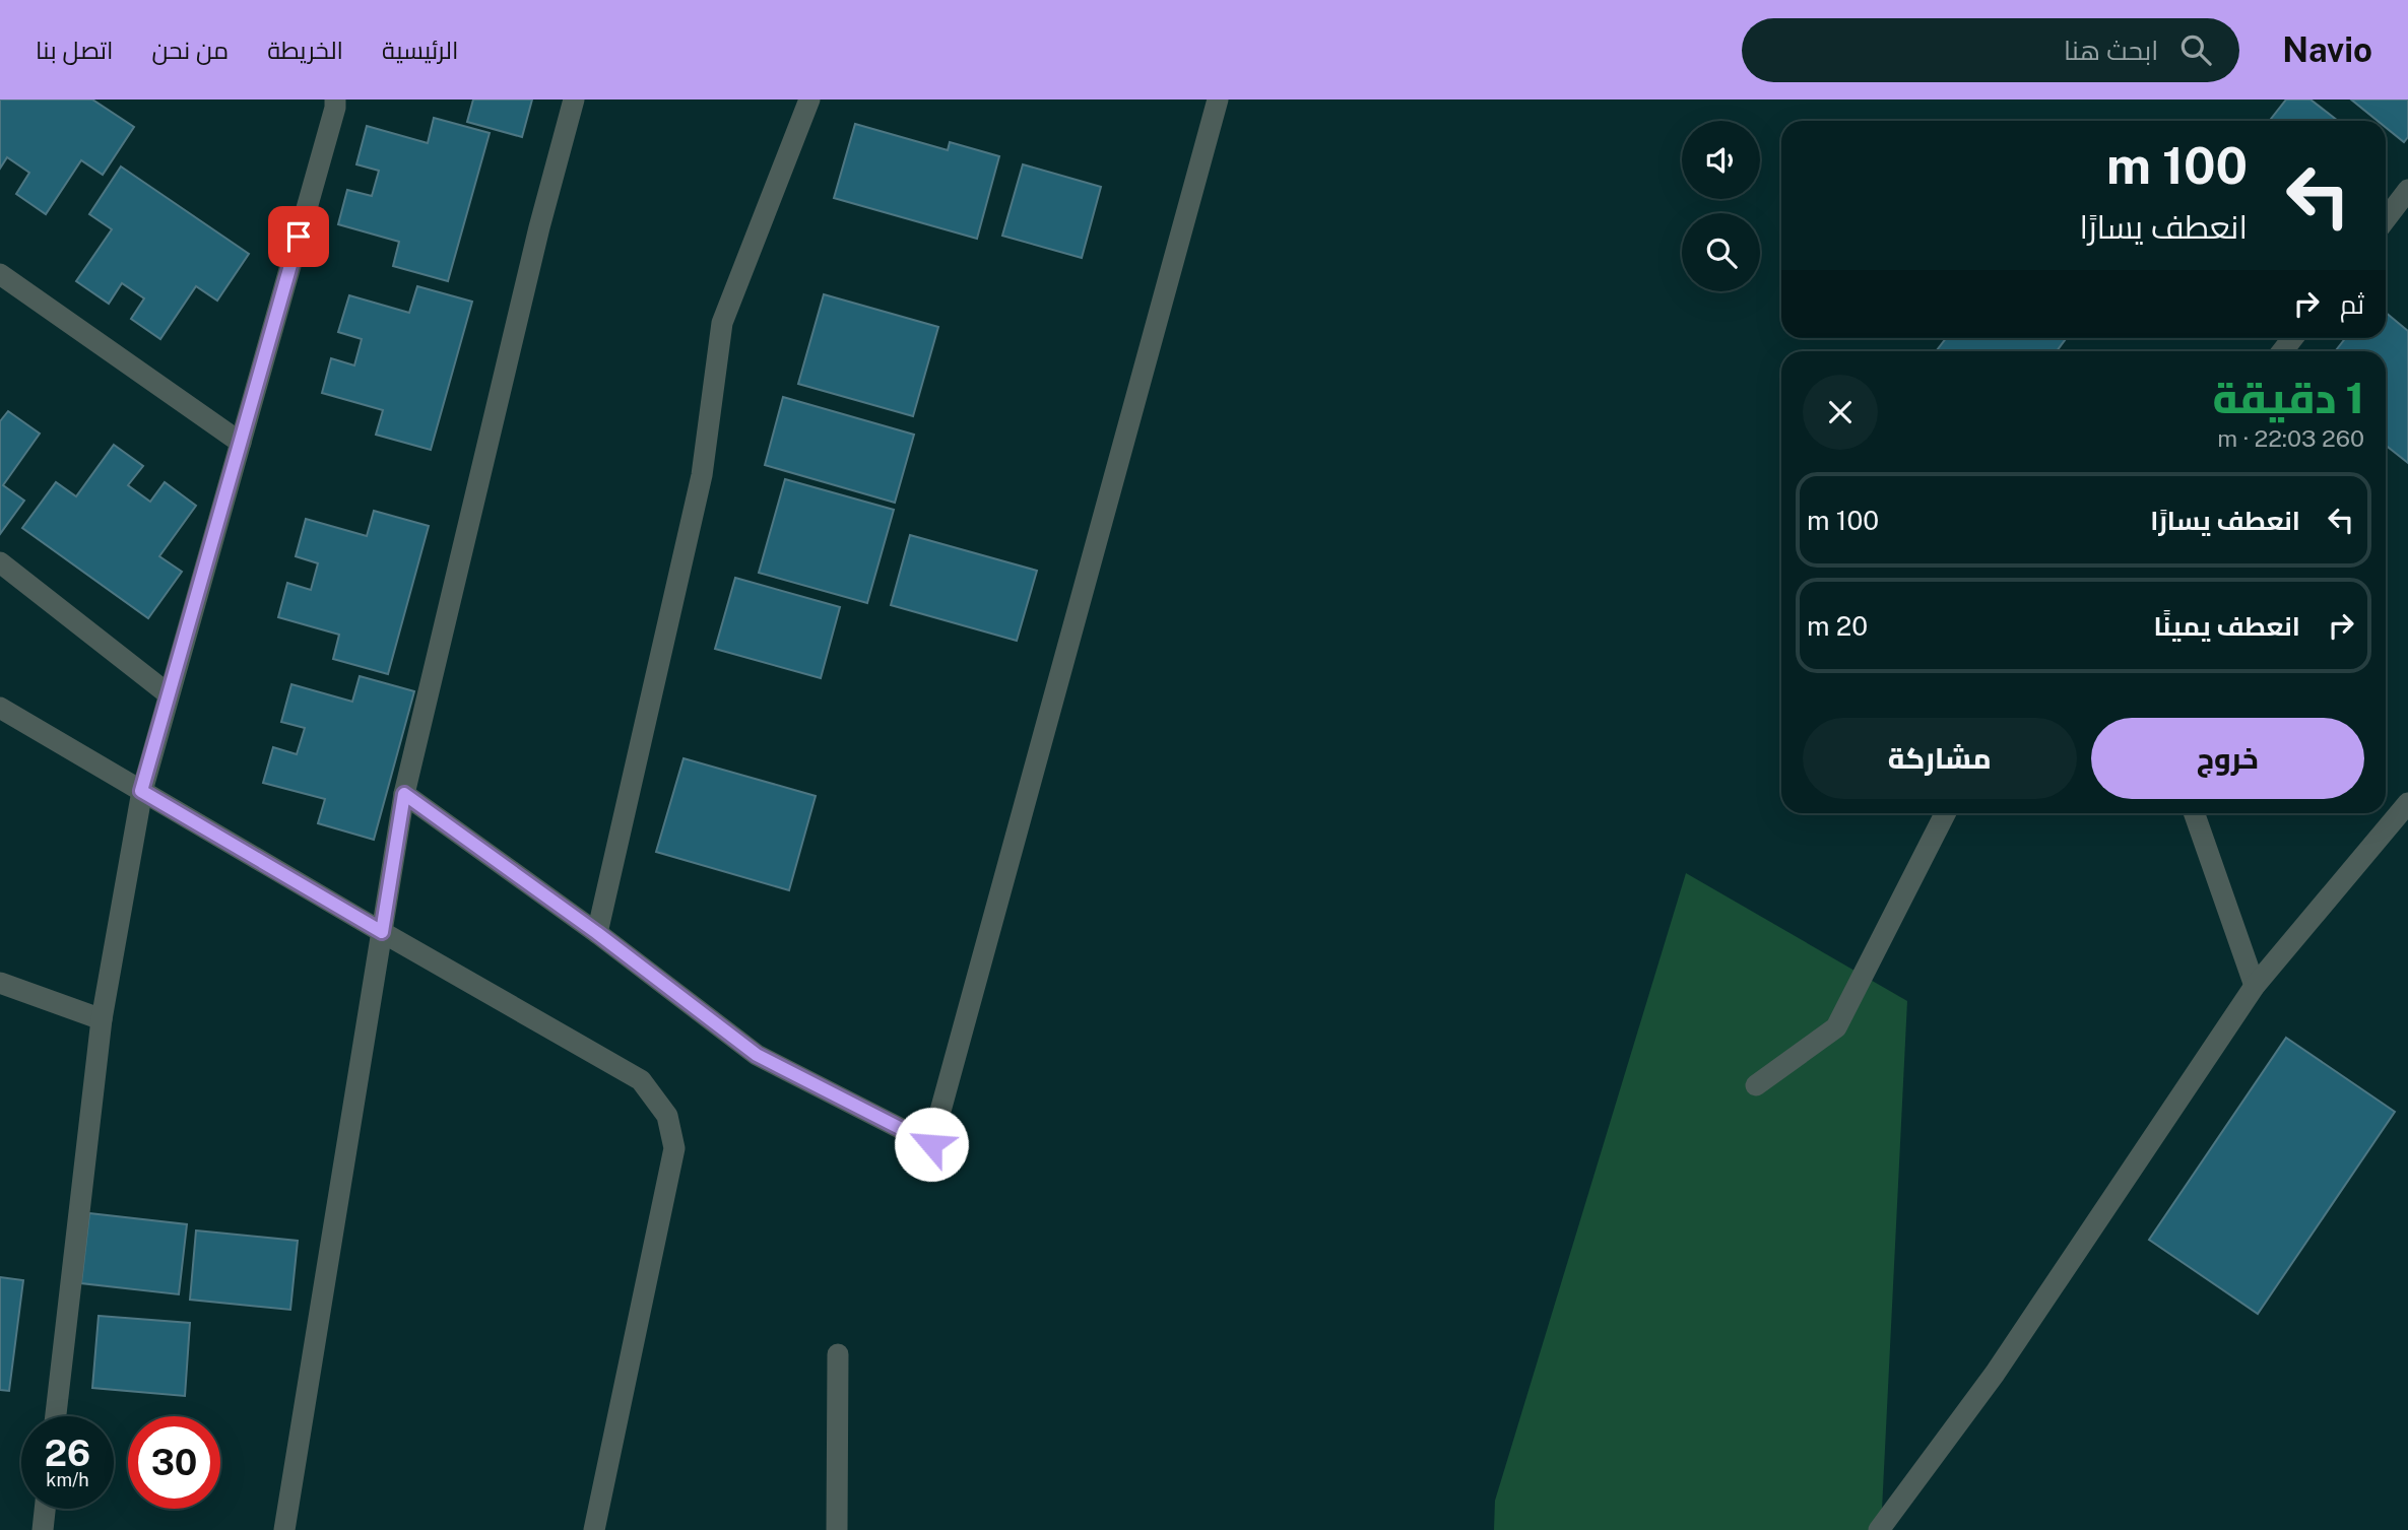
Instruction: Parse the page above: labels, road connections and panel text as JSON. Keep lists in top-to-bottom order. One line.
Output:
{"page":{"header":"Navio","search":"ابحث هنا","nav":["الرئيسية","الخريطة","من نحن","اتصل بنا"],"turn":["100 m","انعطف يسارًا"],"then":"ثم","heading":["1 دقيقة","260 m · 22:03"],"list":[{"name":"انعطف يسارًا","value":"100 m"},{"name":"انعطف يمينًا","value":"20 m"}],"buttons":["خروج","مشاركة"],"speed":"26 km/h","limit":"30"}}
